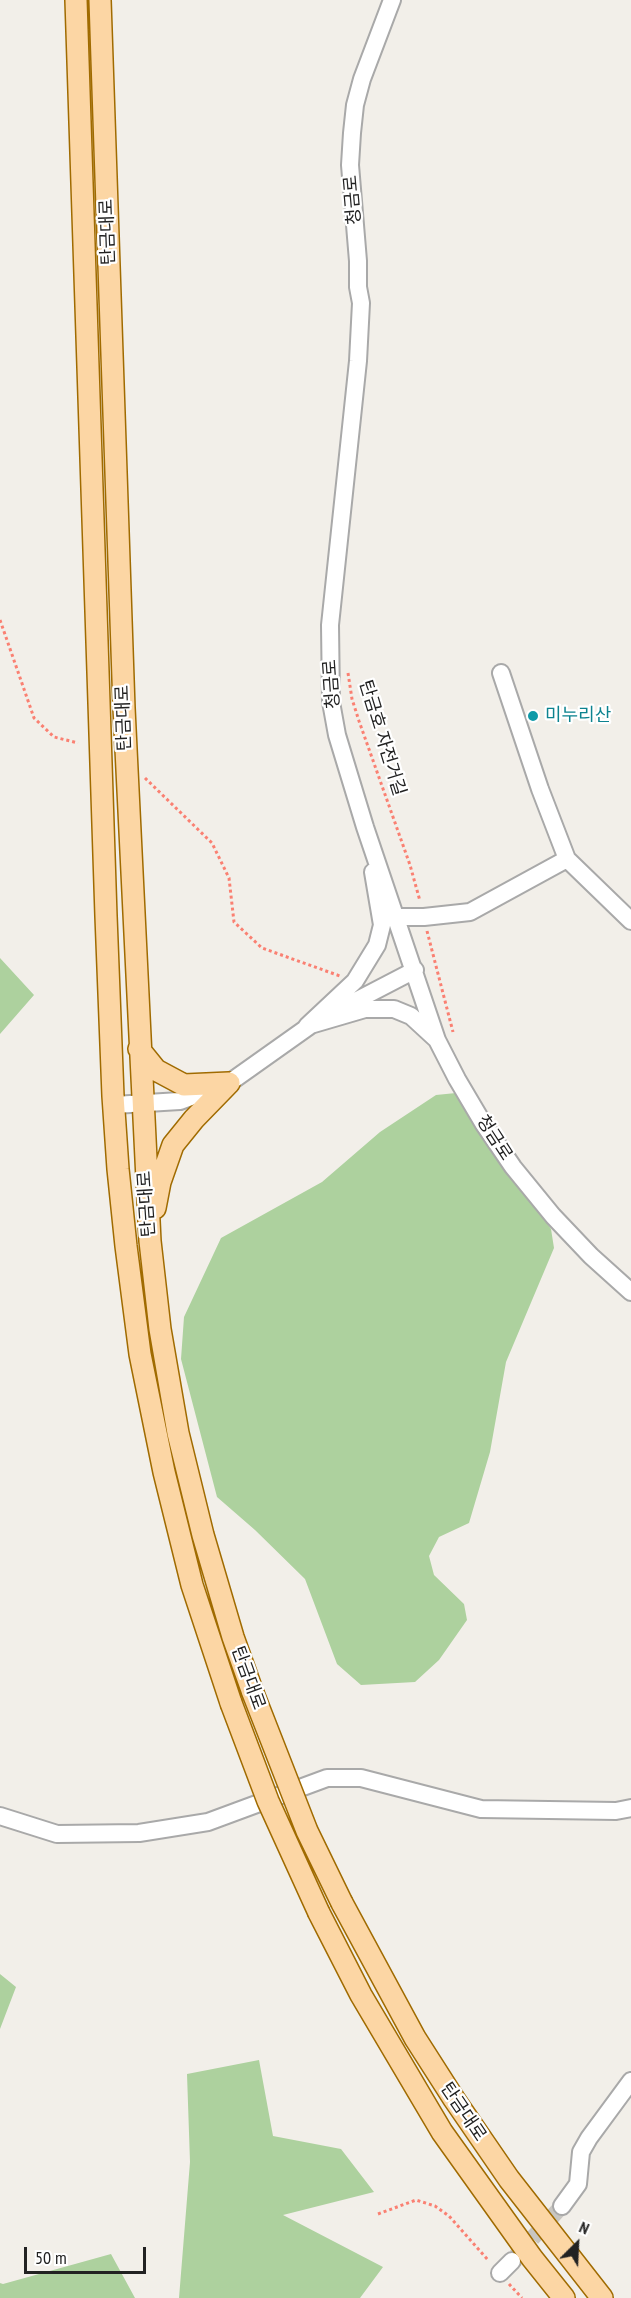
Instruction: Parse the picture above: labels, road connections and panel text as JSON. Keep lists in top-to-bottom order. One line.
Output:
{"streets":{"main road":["탄금대로"],"street":["청금로"],"path":["탄금호 자전거길"]},"places":["미누리산"],"scale_bar":"50 m","north":"top right"}
